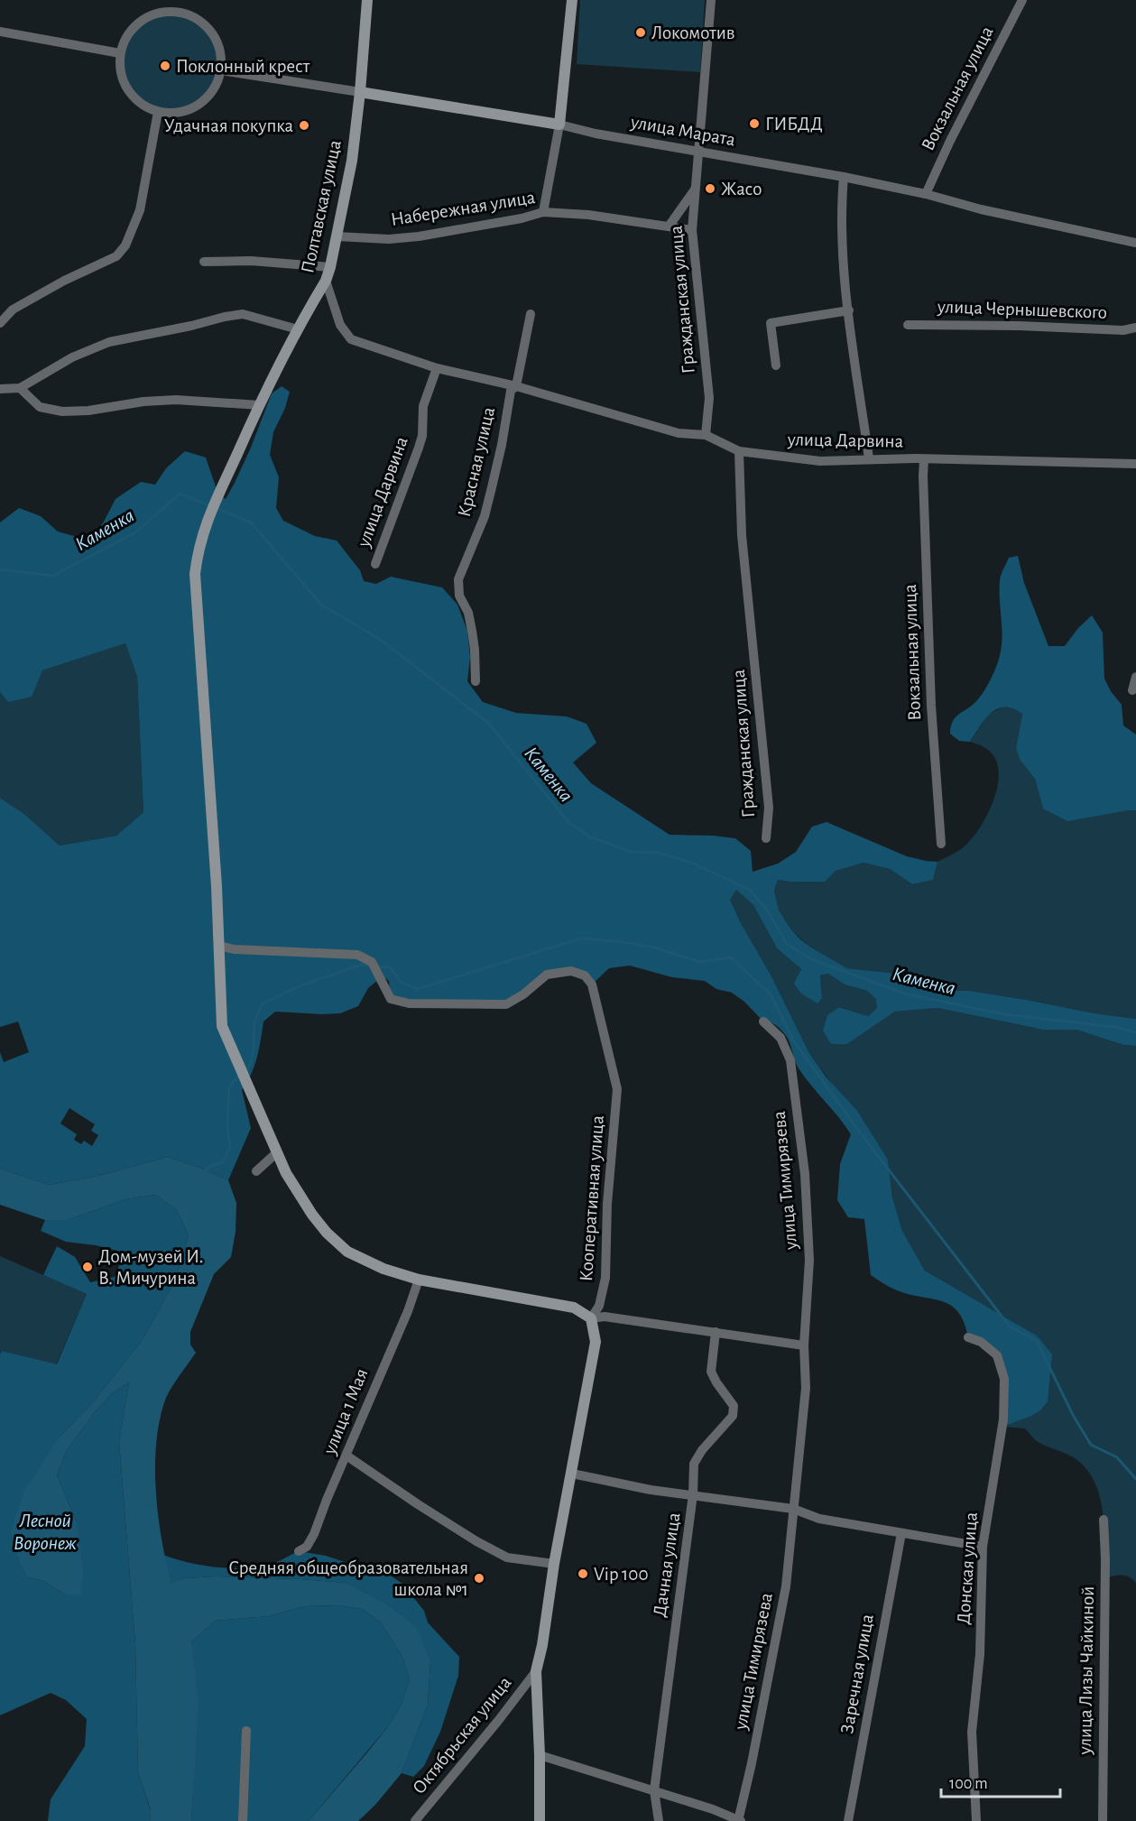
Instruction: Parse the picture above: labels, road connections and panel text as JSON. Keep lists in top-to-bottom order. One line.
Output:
{"streets":{"street":["Вокзальная улица","улица Марата","Полтавская улица","Набережная улица","Гражданская улица","улица Чернышевского","улица Дарвина","Красная улица","улица Тимирязева","Кооперативная улица","улица 1 Мая","Дачная улица","Донская улица","улица Лизы Чайкиной","Заречная улица","Октябрьская улица"]},"crossings":[["Вокзальная улица","улица Марата"],["Вокзальная улица","улица Дарвина"],["улица Марата","Полтавская улица"],["улица Марата","Гражданская улица"],["Полтавская улица","Набережная улица"],["Полтавская улица","улица Дарвина"],["Полтавская улица","Кооперативная улица"],["Набережная улица","Гражданская улица"],["Гражданская улица","улица Дарвина"],["улица Дарвина","Красная улица"],["улица Тимирязева","Дачная улица"]],"water":["Каменка","Лесной Воронеж"],"places":["Локомотив","Поклонный крест","ГИБДД","Удачная покупка","Жасо","Дом-музей И. В. Мичурина","Vip 100","Средняя общеобразовательная школа №1"],"scale_bar":"100 m"}
